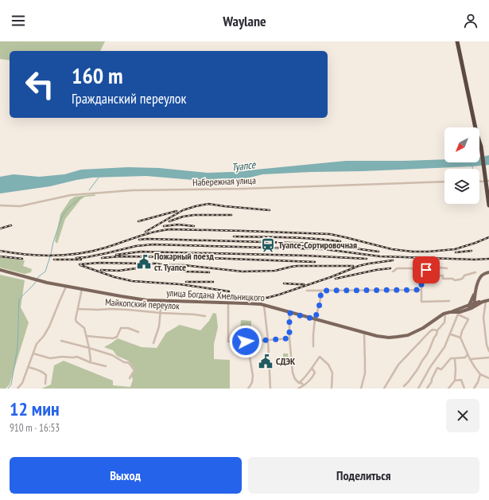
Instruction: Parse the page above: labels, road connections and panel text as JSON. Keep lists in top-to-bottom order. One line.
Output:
{"streets":{"main road":["улица Богдана Хмельницкого"],"street":["Набережная улица","Майкопский переулок"]},"water":["Туапсе"],"places":{"station":["Туапсе-Сортировочная"],"public building":["Пожарный поезд ст. Туапсе","СДЭК"]},"north":"bottom left","page":{"header":"Waylane","turn":["160 m","Гражданский переулок"],"heading":["12 мин","910 m · 16:53"],"buttons":["Выход","Поделиться"]}}
